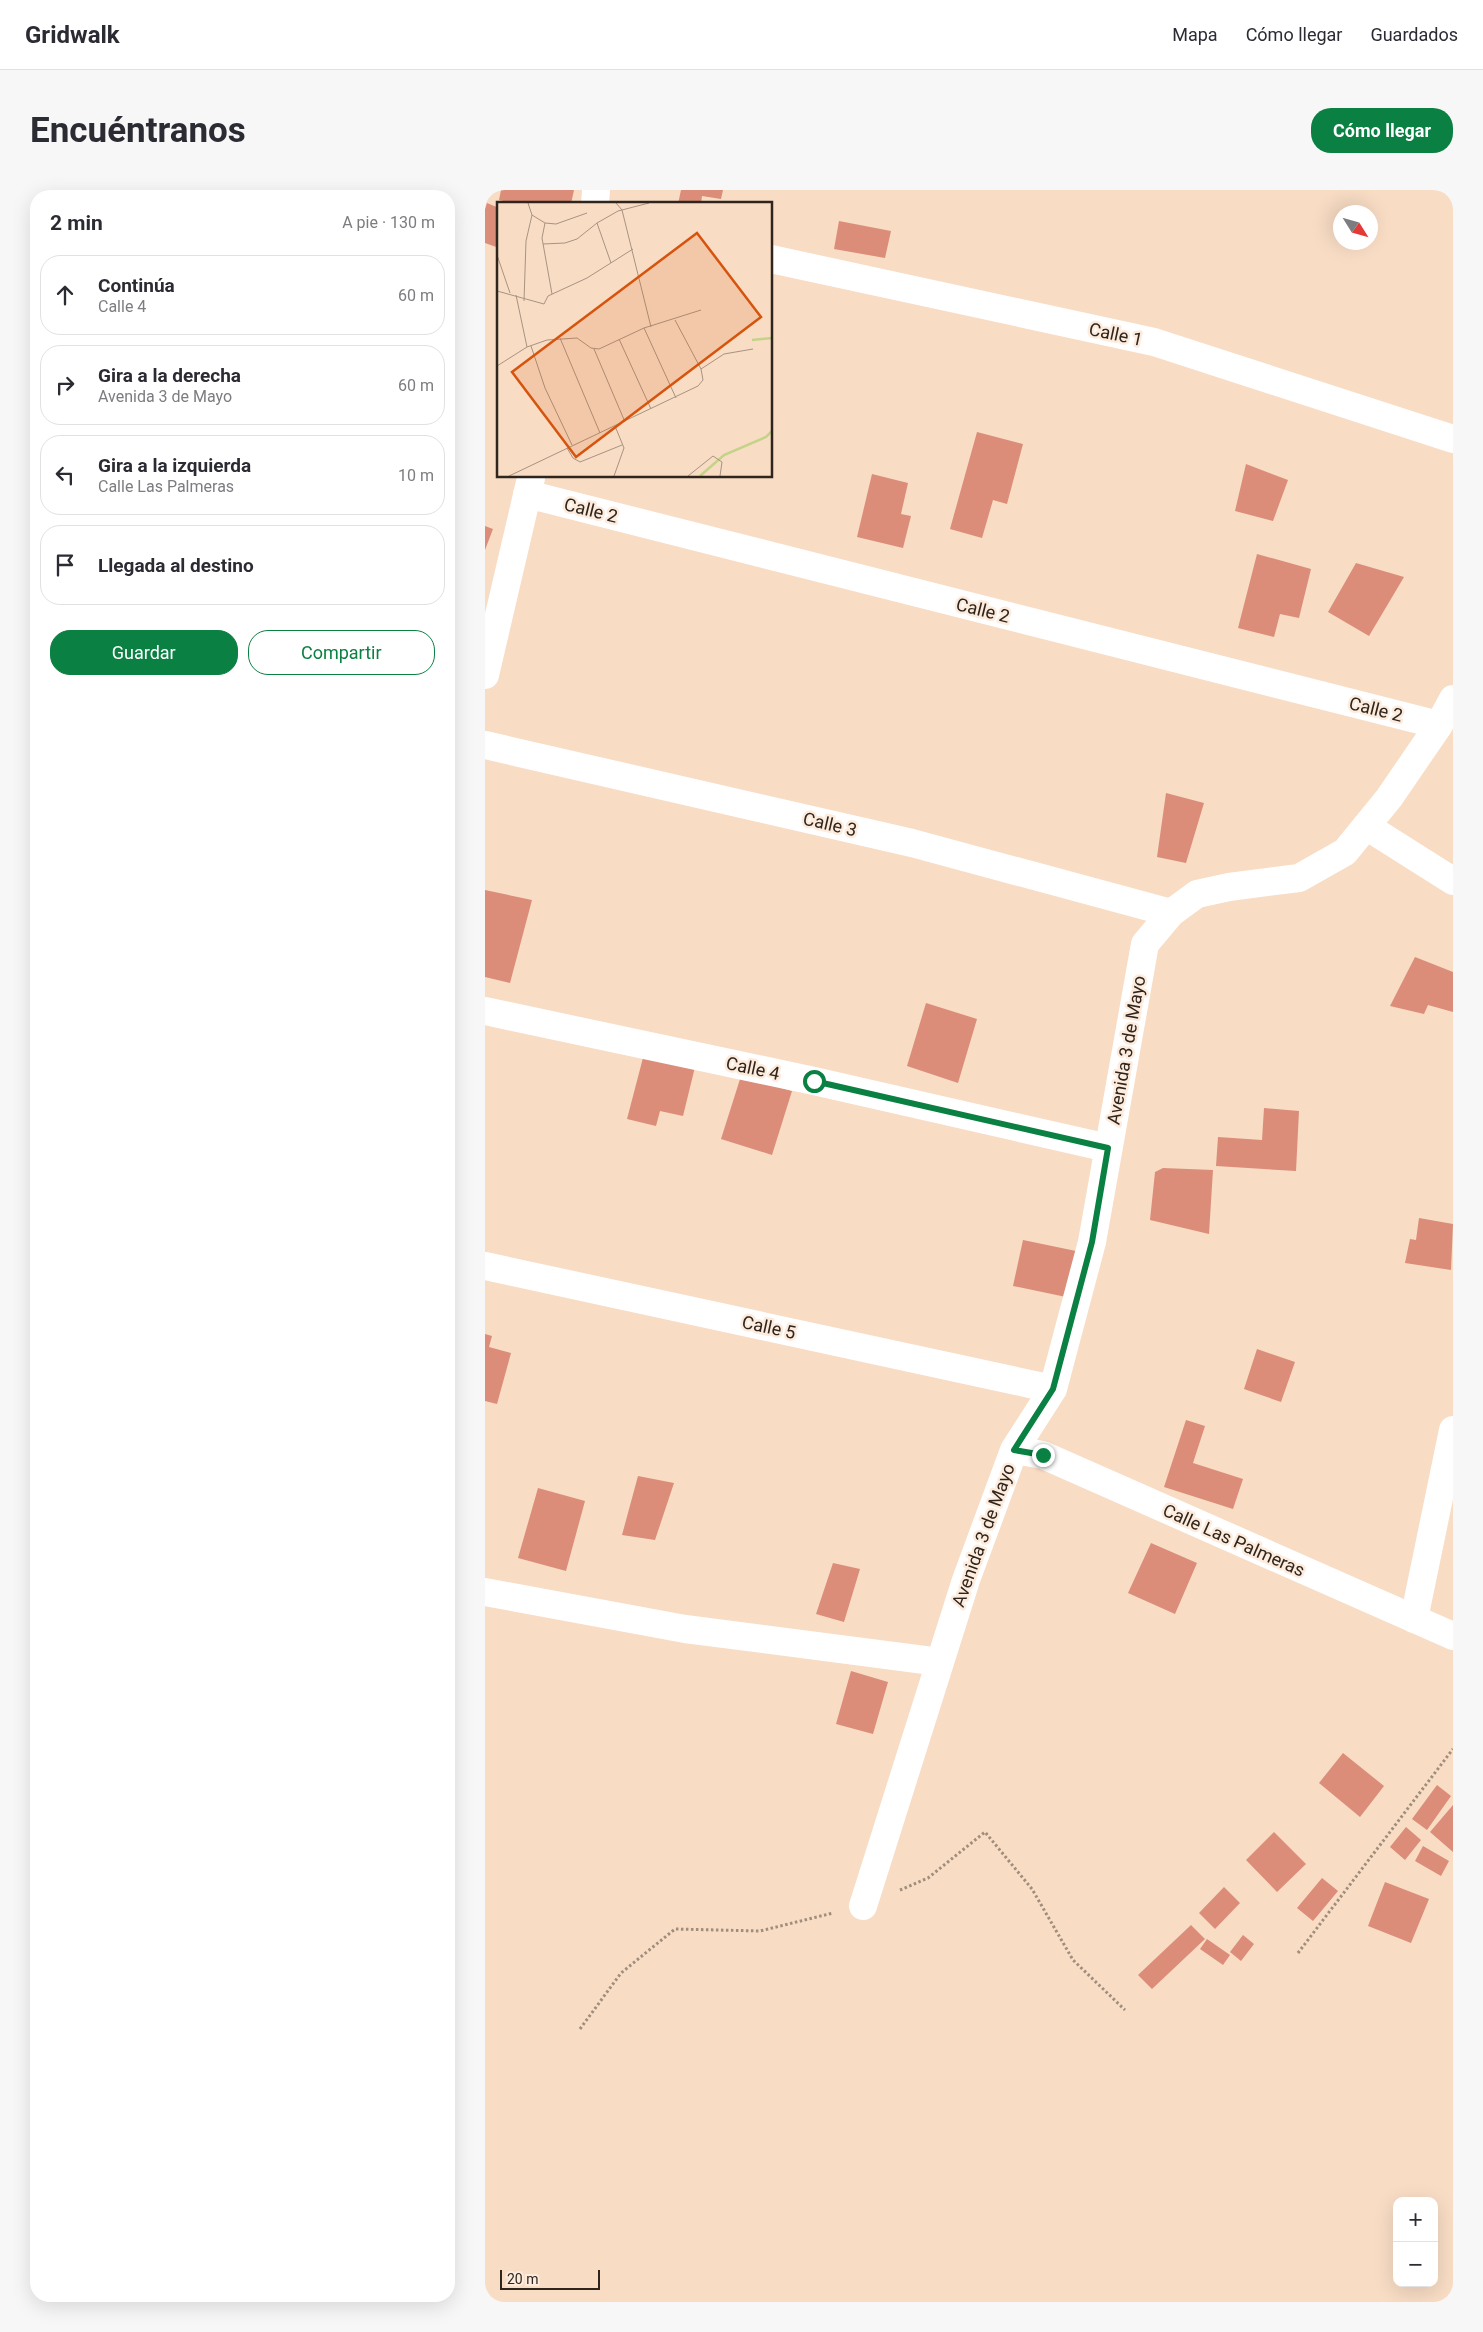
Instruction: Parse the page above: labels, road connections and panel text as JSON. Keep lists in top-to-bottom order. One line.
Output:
{"streets":{"street":["Calle 1","Calle 2","Calle 3","Avenida 3 de Mayo","Calle 4","Calle 5","Calle Las Palmeras"]},"crossings":[["Calle 2","Avenida 3 de Mayo"],["Calle 3","Avenida 3 de Mayo"],["Avenida 3 de Mayo","Calle 4"],["Avenida 3 de Mayo","Calle 5"],["Avenida 3 de Mayo","Calle Las Palmeras"]],"scale_bar":"20 m","north":"bottom right","page":{"header":"Gridwalk","nav":["Mapa","Cómo llegar","Guardados"],"buttons":["Cómo llegar",["Guardar","Compartir"]],"title":"Encuéntranos","heading":["2 min","A pie · 130 m"],"list":[["Continúa","Calle 4","60 m"],["Gira a la derecha","Avenida 3 de Mayo","60 m"],["Gira a la izquierda","Calle Las Palmeras","10 m"],"Llegada al destino"],"map_buttons":["+","−"],"scale":"20 m"}}
